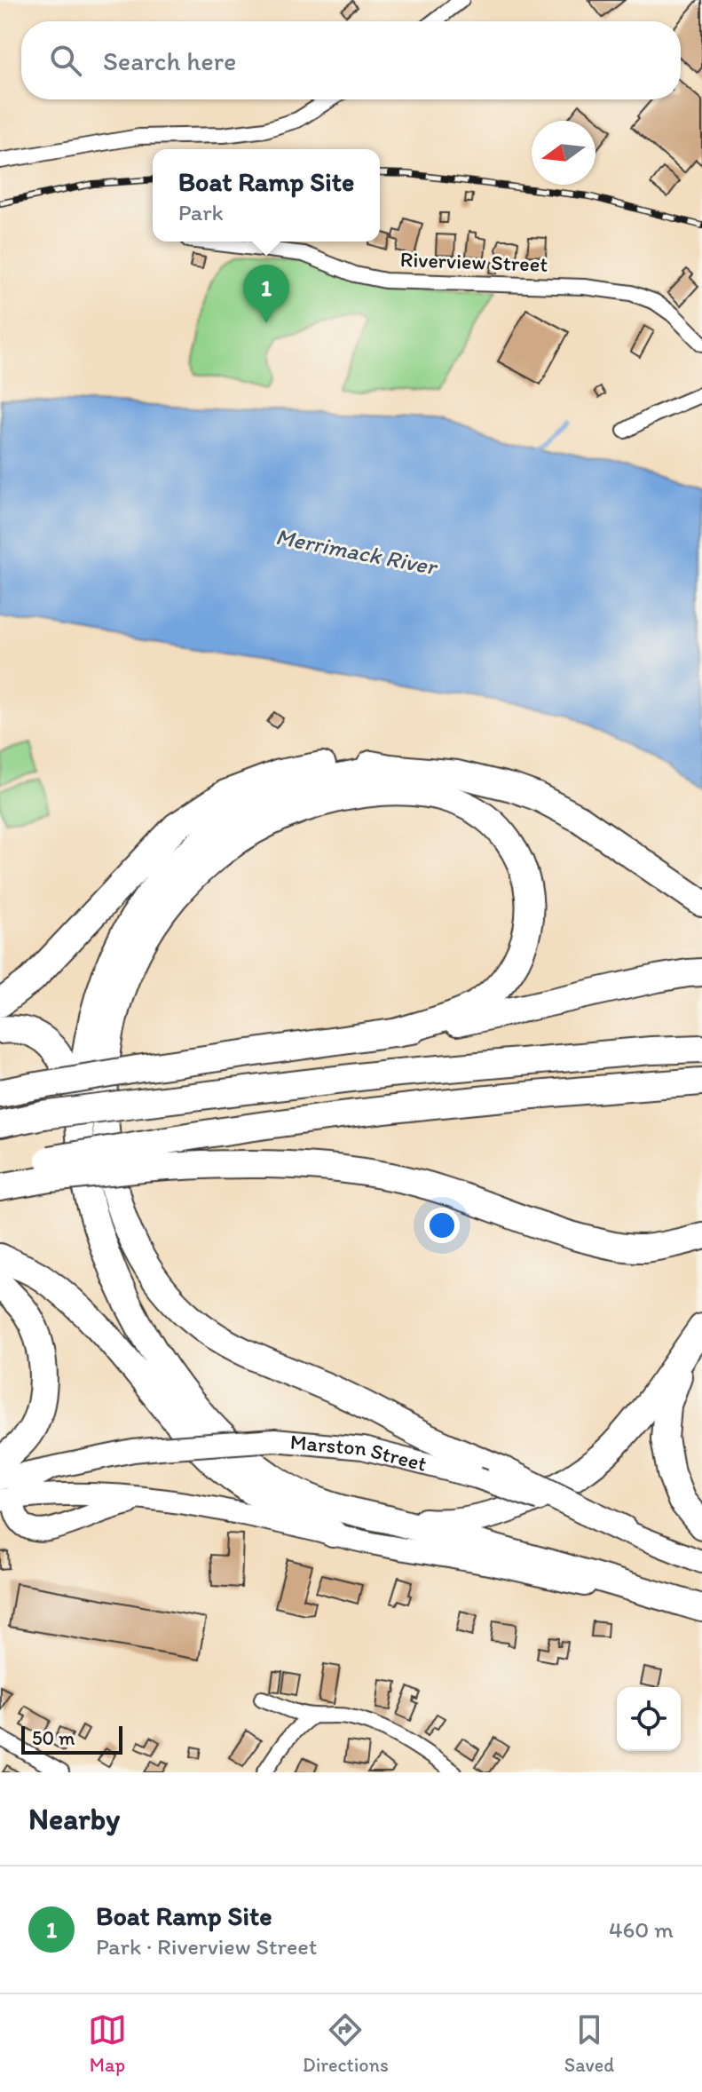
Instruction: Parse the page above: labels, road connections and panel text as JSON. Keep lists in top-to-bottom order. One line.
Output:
{"streets":{"main road":["Marston Street"],"street":["Riverview Street"]},"water":["Merrimack River"],"scale_bar":"50 m","north":"left","page":{"search":"Search here","popup":["Boat Ramp Site","Park"],"pins":"1","scale":"50 m","heading":"Nearby","list":[{"mark":"1","name":"Boat Ramp Site","note":"Park · Riverview Street","value":"460 m"}],"nav":["Map","Directions","Saved"]}}
